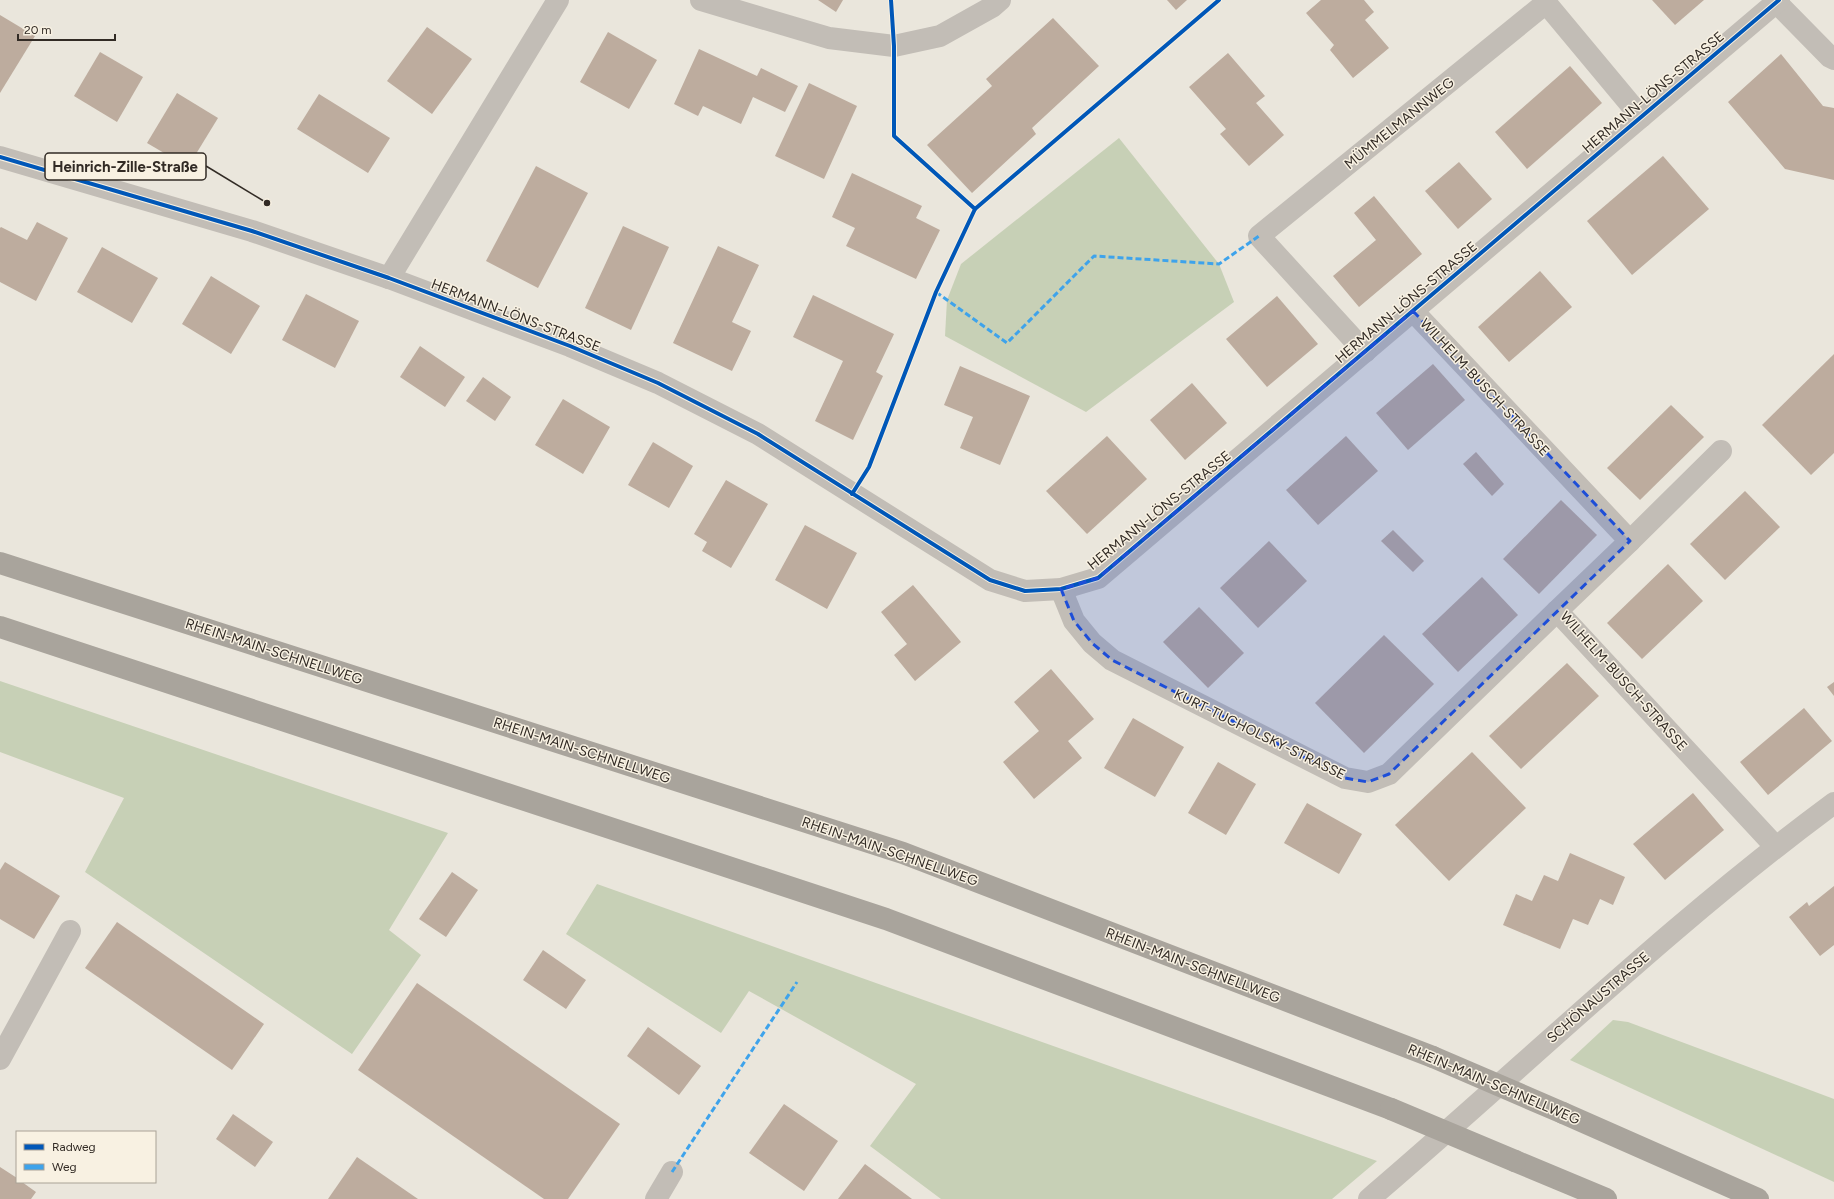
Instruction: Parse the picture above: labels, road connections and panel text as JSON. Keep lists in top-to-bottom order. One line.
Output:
{"streets":{"highway":["RHEIN-MAIN-SCHNELLWEG"],"street":["HERMANN-LÖNS-STRASSE","MÜMMELMANNWEG","WILHELM-BUSCH-STRASSE","KURT-TUCHOLSKY-STRASSE","SCHÖNAUSTRASSE"]},"crossings":[["HERMANN-LÖNS-STRASSE","MÜMMELMANNWEG"],["HERMANN-LÖNS-STRASSE","WILHELM-BUSCH-STRASSE"],["HERMANN-LÖNS-STRASSE","KURT-TUCHOLSKY-STRASSE"],["WILHELM-BUSCH-STRASSE","KURT-TUCHOLSKY-STRASSE"],["WILHELM-BUSCH-STRASSE","SCHÖNAUSTRASSE"]],"places":["Heinrich-Zille-Straße"],"legend":["Radweg","Weg"],"scale_bar":"20 m"}
